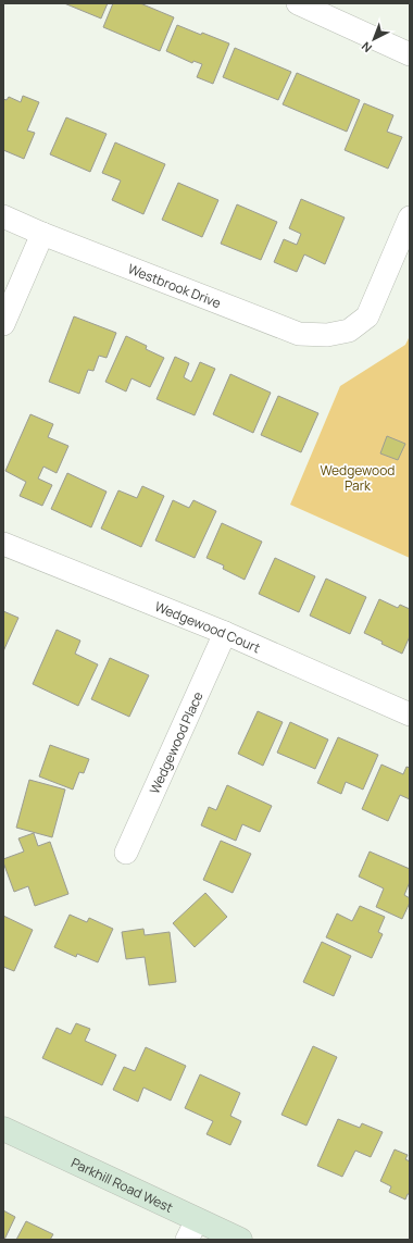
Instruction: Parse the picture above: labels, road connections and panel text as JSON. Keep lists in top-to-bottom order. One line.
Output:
{"streets":{"main road":["Parkhill Road West"],"street":["Westbrook Drive","Wedgewood Court","Wedgewood Place"]},"crossings":[["Wedgewood Court","Wedgewood Place"]],"parks":["Wedgewood Park"],"north":"bottom left"}
